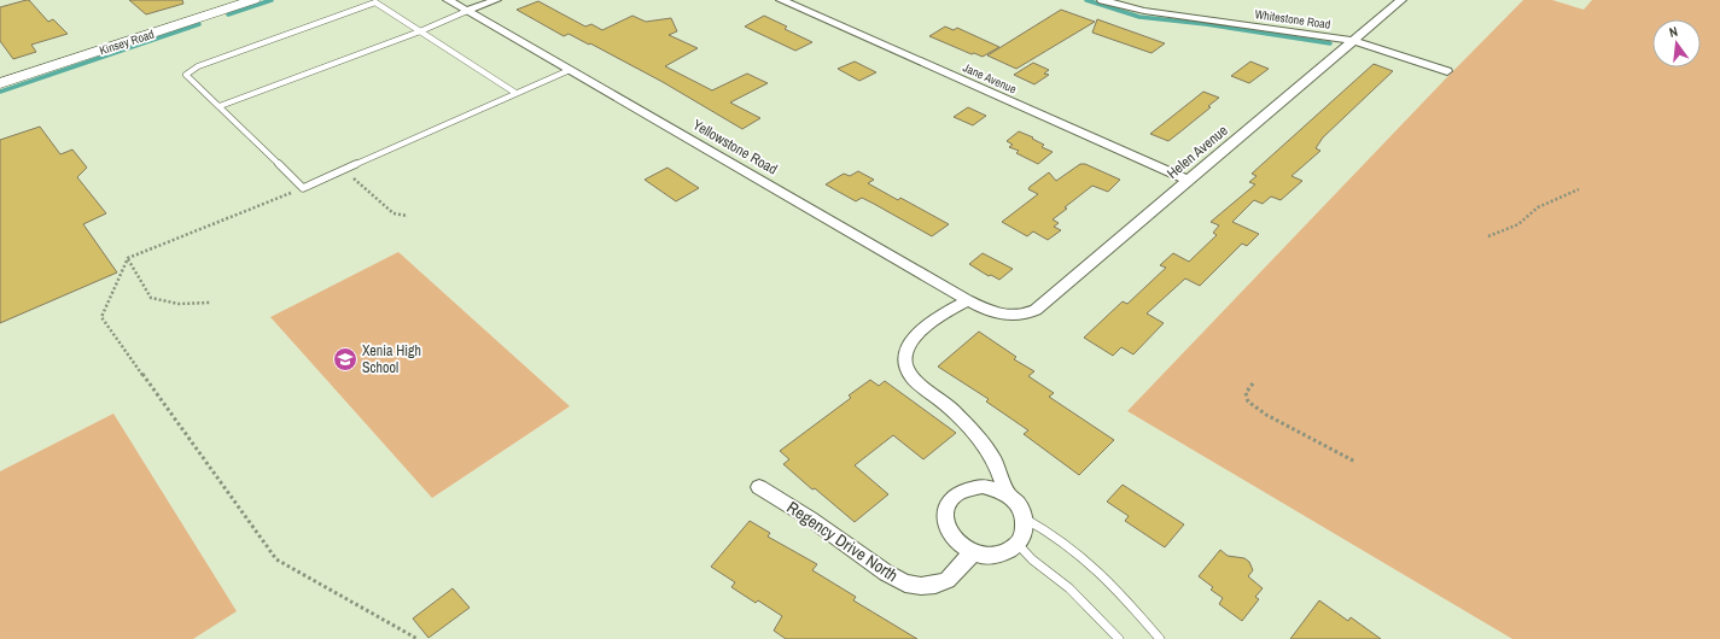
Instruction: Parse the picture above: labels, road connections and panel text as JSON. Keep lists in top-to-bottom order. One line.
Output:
{"streets":{"street":["Whitestone Road","Kinsey Road","Jane Avenue","Yellowstone Road","Helen Avenue","Regency Drive North"]},"crossings":[["Whitestone Road","Helen Avenue"],["Jane Avenue","Helen Avenue"],["Yellowstone Road","Helen Avenue"]],"places":{"school or university":["Xenia High School"]},"north":"top"}
